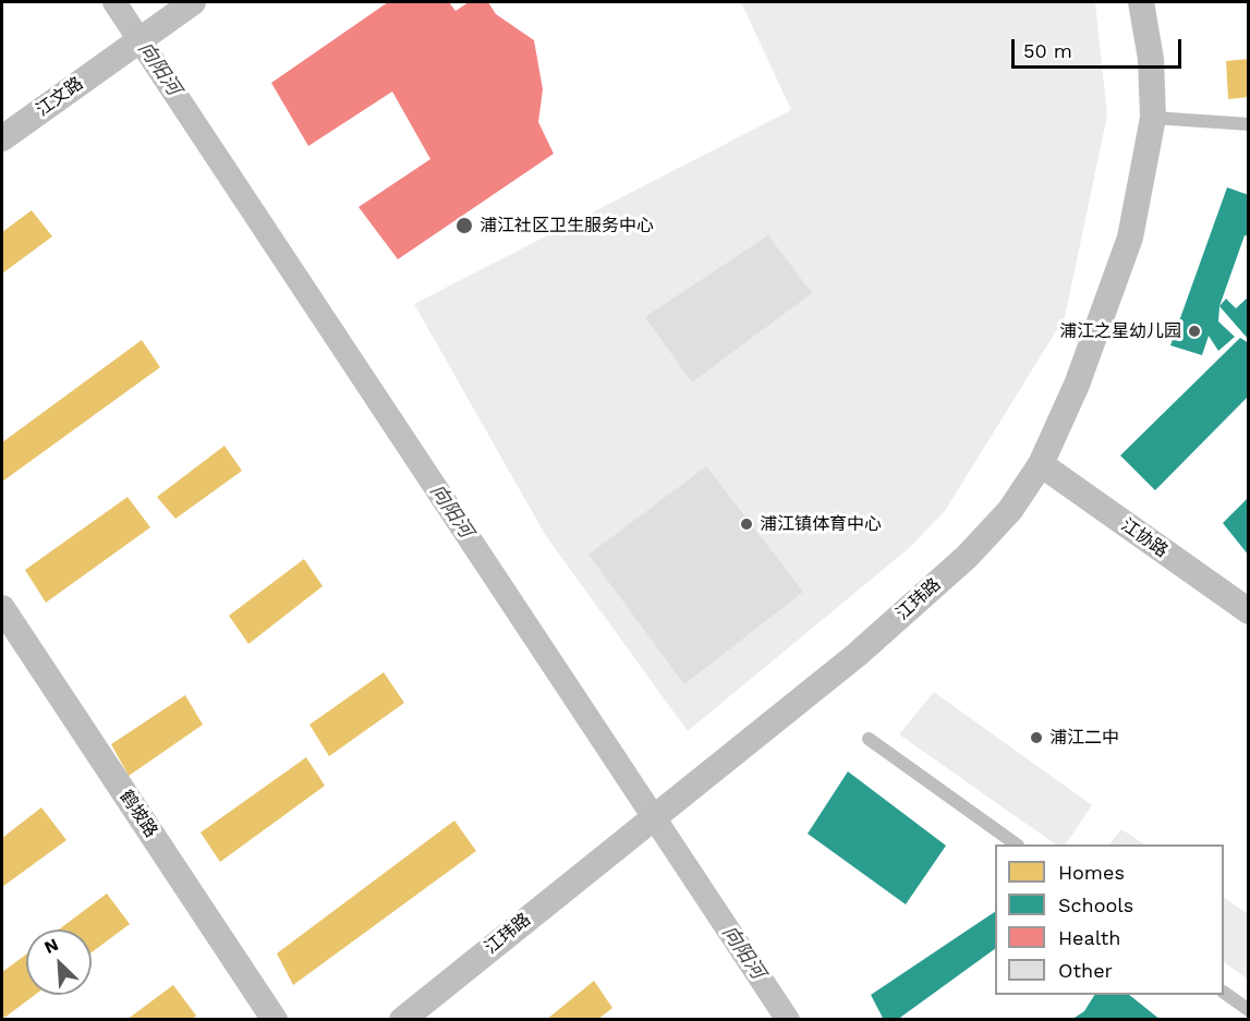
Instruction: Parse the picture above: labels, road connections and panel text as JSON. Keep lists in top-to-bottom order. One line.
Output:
{"streets":{"street":["江文路","江协路","江玮路","鹤坡路"]},"crossings":[["江协路","江玮路"]],"water":["向阳河"],"places":["浦江社区卫生服务中心","浦江之星幼儿园","浦江镇体育中心","浦江二中"],"legend":["Homes","Schools","Health","Other"],"scale_bar":"50 m","north":"top left"}
